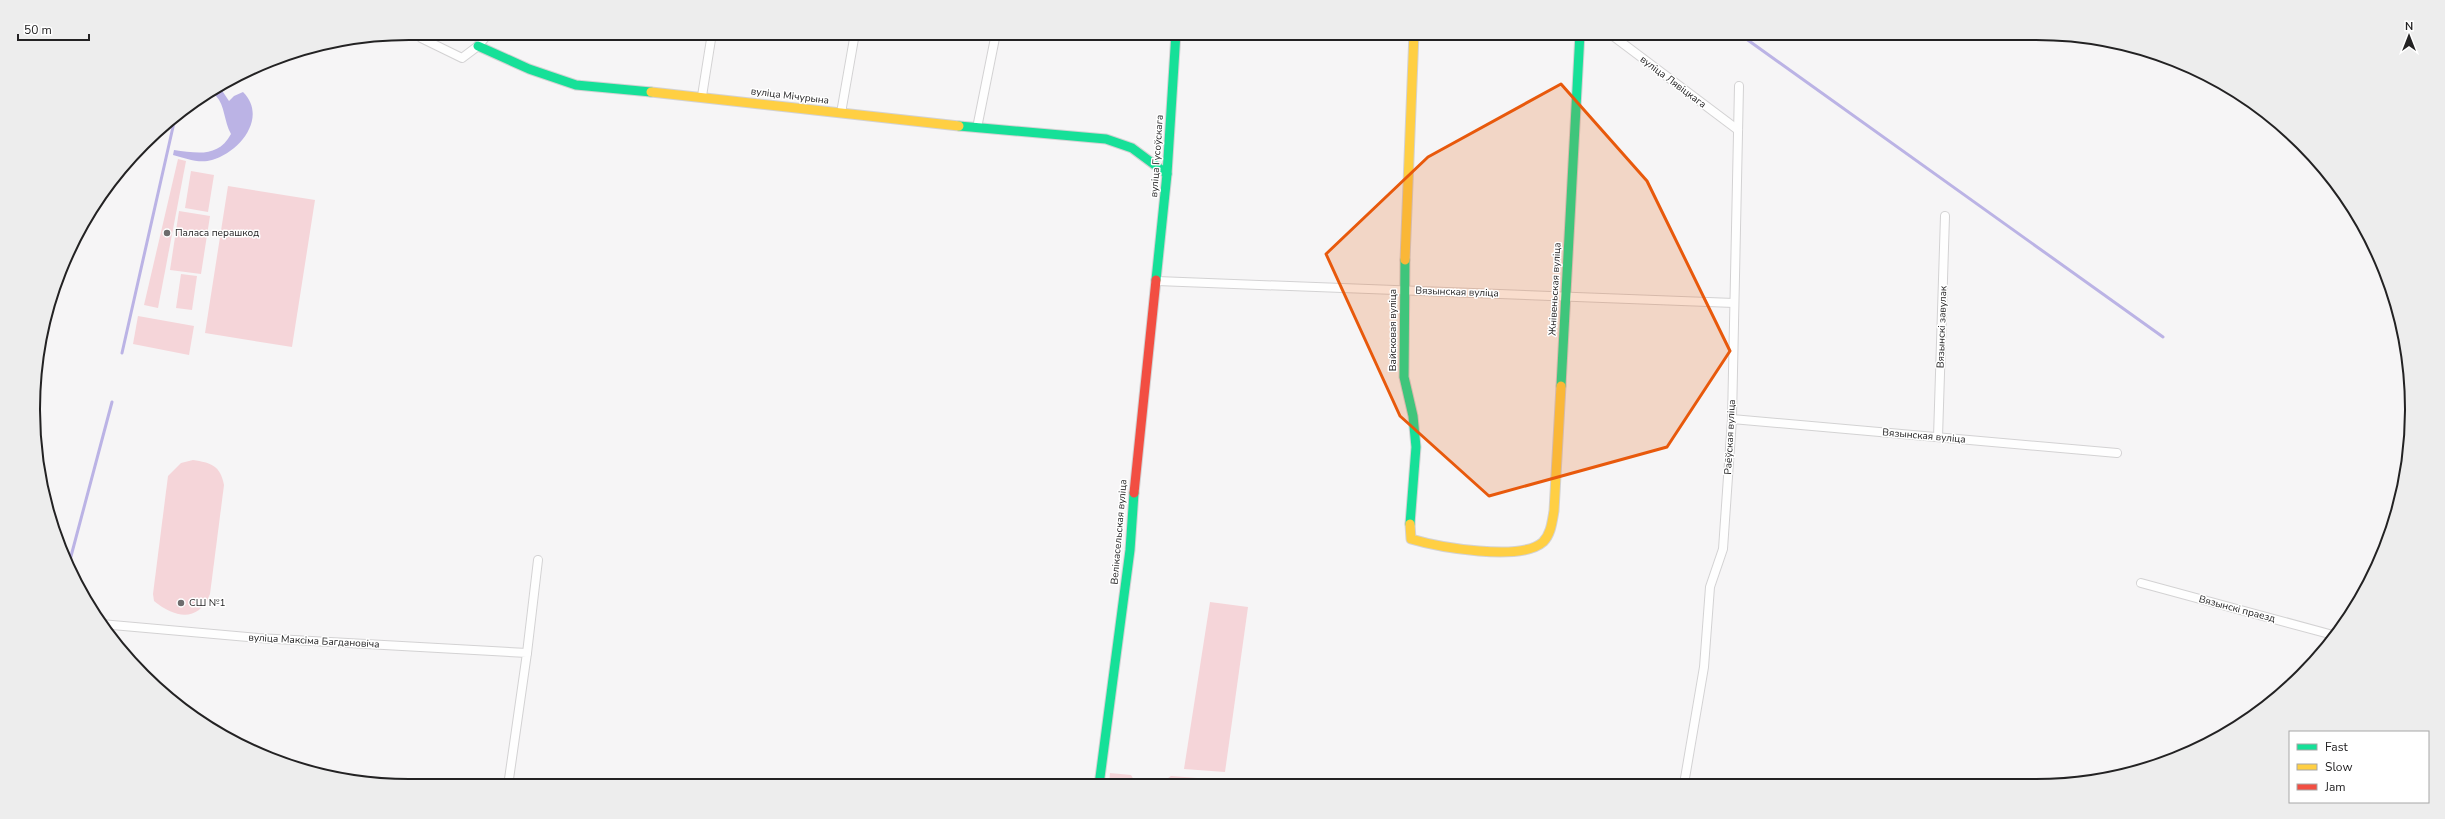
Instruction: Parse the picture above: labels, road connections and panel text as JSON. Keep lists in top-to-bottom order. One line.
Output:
{"streets":{"street":["вуліца Лявіцкага","вуліца Мічурына","вуліца Гусоўскага","Жнівеньская вуліца","Вязынская вуліца","Вязынскі завулак","Вайсковая вуліца","Раёўская вуліца","Велікасельская вуліца","Вязынскі праезд","вуліца Максіма Багдановіча"]},"crossings":[["вуліца Лявіцкага","Раёўская вуліца"],["вуліца Мічурына","вуліца Гусоўскага"],["вуліца Гусоўскага","Вязынская вуліца"],["вуліца Гусоўскага","Велікасельская вуліца"],["Жнівеньская вуліца","Вязынская вуліца"],["Жнівеньская вуліца","Вайсковая вуліца"],["Вязынская вуліца","Вязынскі завулак"],["Вязынская вуліца","Вайсковая вуліца"],["Вязынская вуліца","Раёўская вуліца"],["Вязынская вуліца","Велікасельская вуліца"]],"places":["Паласа перашкод","СШ №1"],"legend":["Fast","Slow","Jam"],"scale_bar":"50 m","north":"top"}
